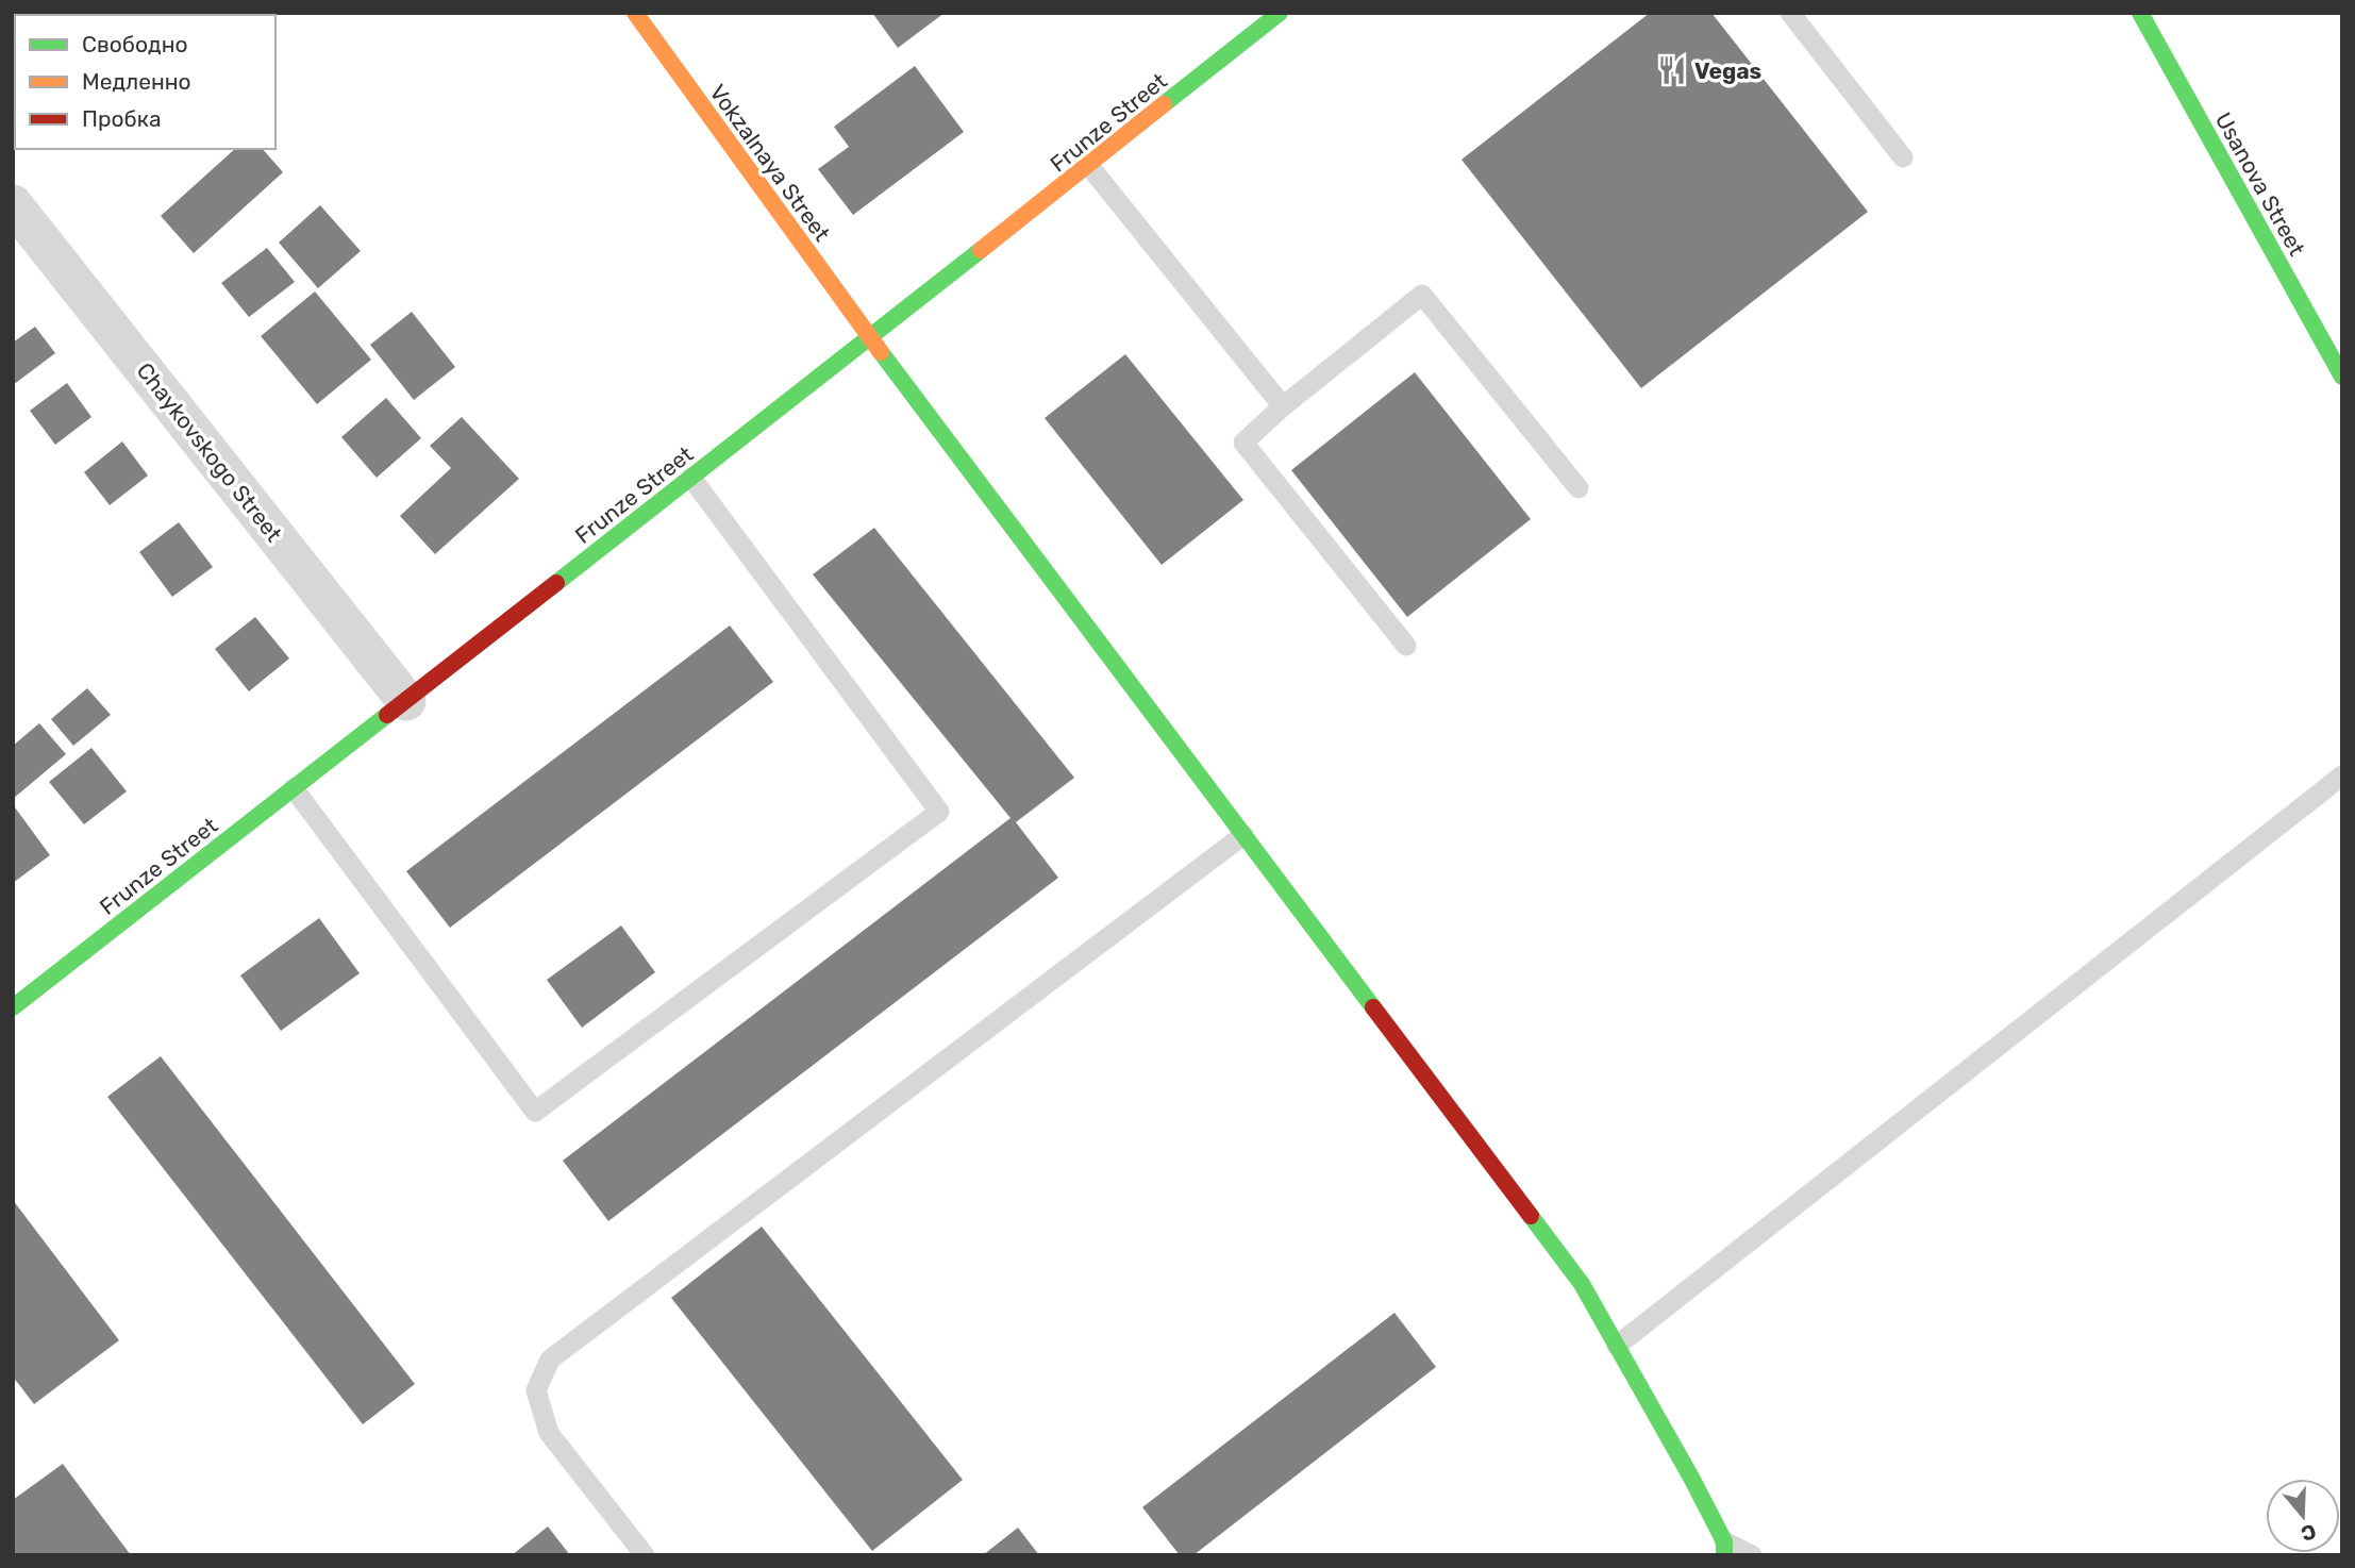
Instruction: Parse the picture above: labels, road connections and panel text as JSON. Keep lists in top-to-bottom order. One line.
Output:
{"streets":{"street":["Frunze Street","Vokzalnaya Street","Usanova Street","Chaykovskogo Street"]},"crossings":[["Frunze Street","Vokzalnaya Street"],["Frunze Street","Chaykovskogo Street"]],"places":{"restaurant":["Vegas"]},"legend":["Свободно","Медленно","Пробка"],"north":"bottom"}
